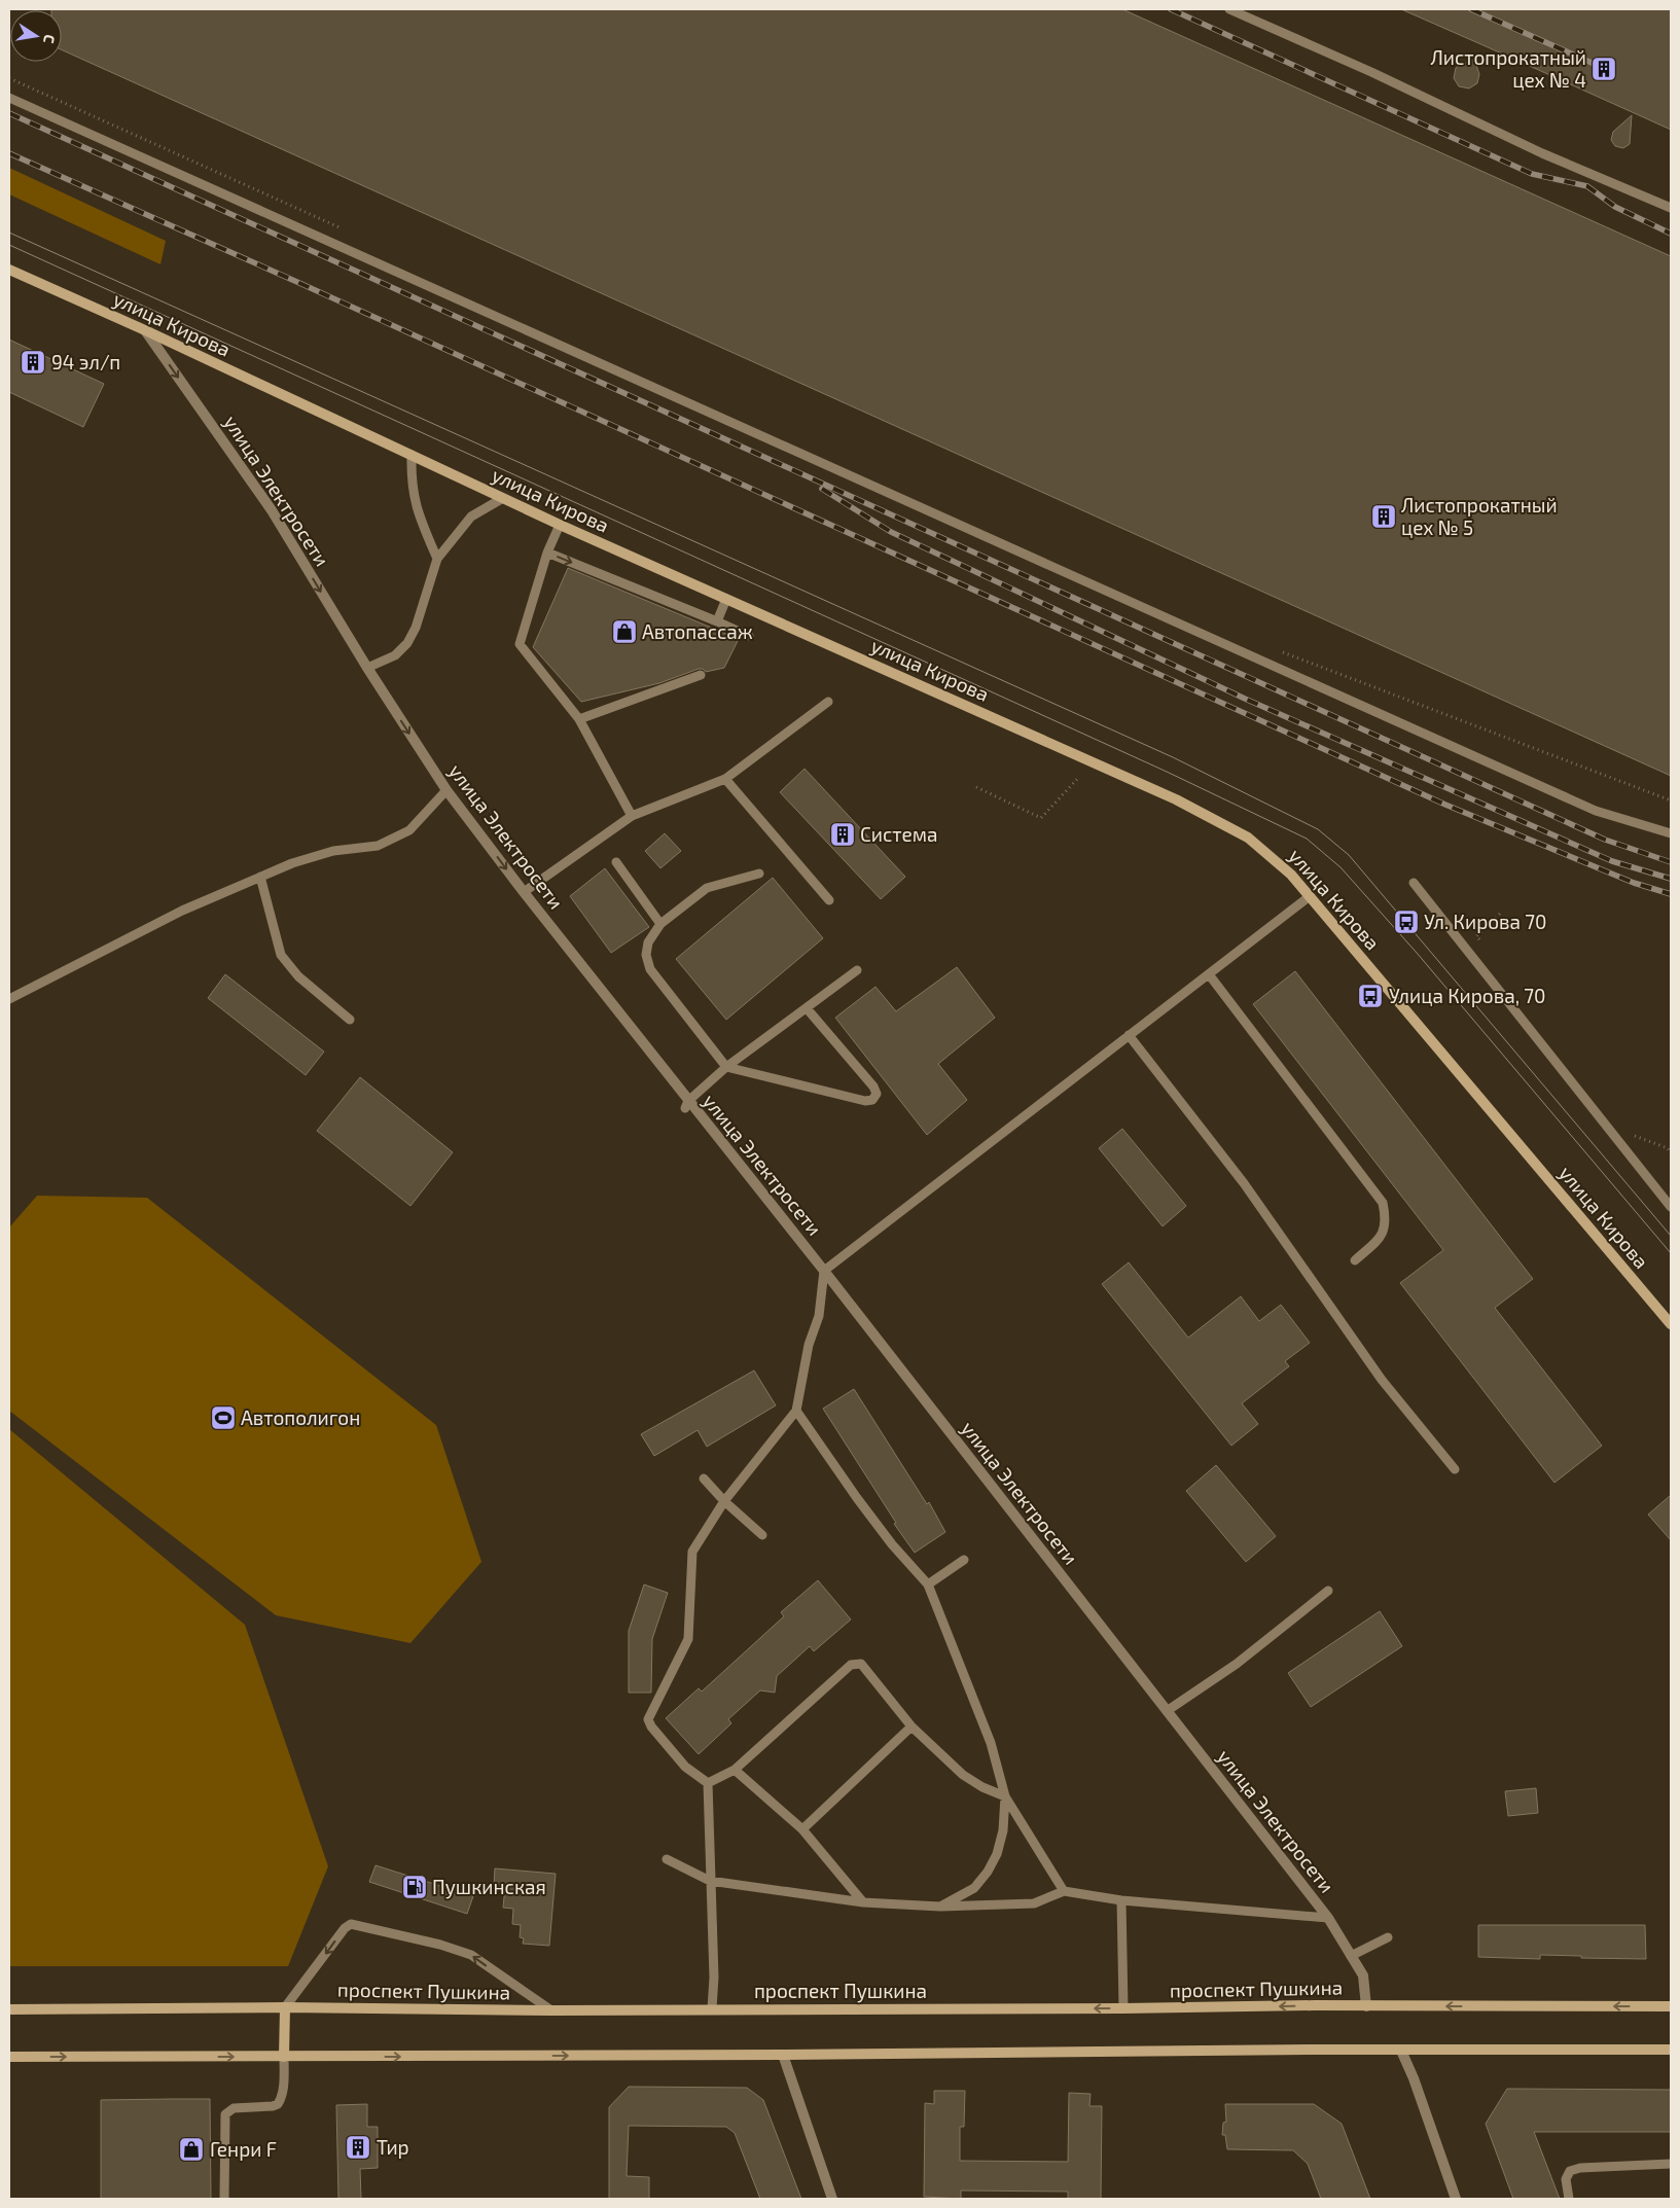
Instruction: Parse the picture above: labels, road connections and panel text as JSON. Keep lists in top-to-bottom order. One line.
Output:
{"streets":{"main road":["улица Кирова","проспект Пушкина"],"street":["улица Электросети"]},"crossings":[["улица Кирова","улица Электросети"],["улица Электросети","проспект Пушкина"]],"places":{"building":["Листопрокатный цех № 4","94 эл/п","Листопрокатный цех № 5","Система","Тир"],"shop":["Автопассаж","Генри F"],"bus stop":["Ул. Кирова 70","Улица Кирова, 70"],"sports":["Автополигон"],"fuel station":["Пушкинская"]},"north":"right"}
